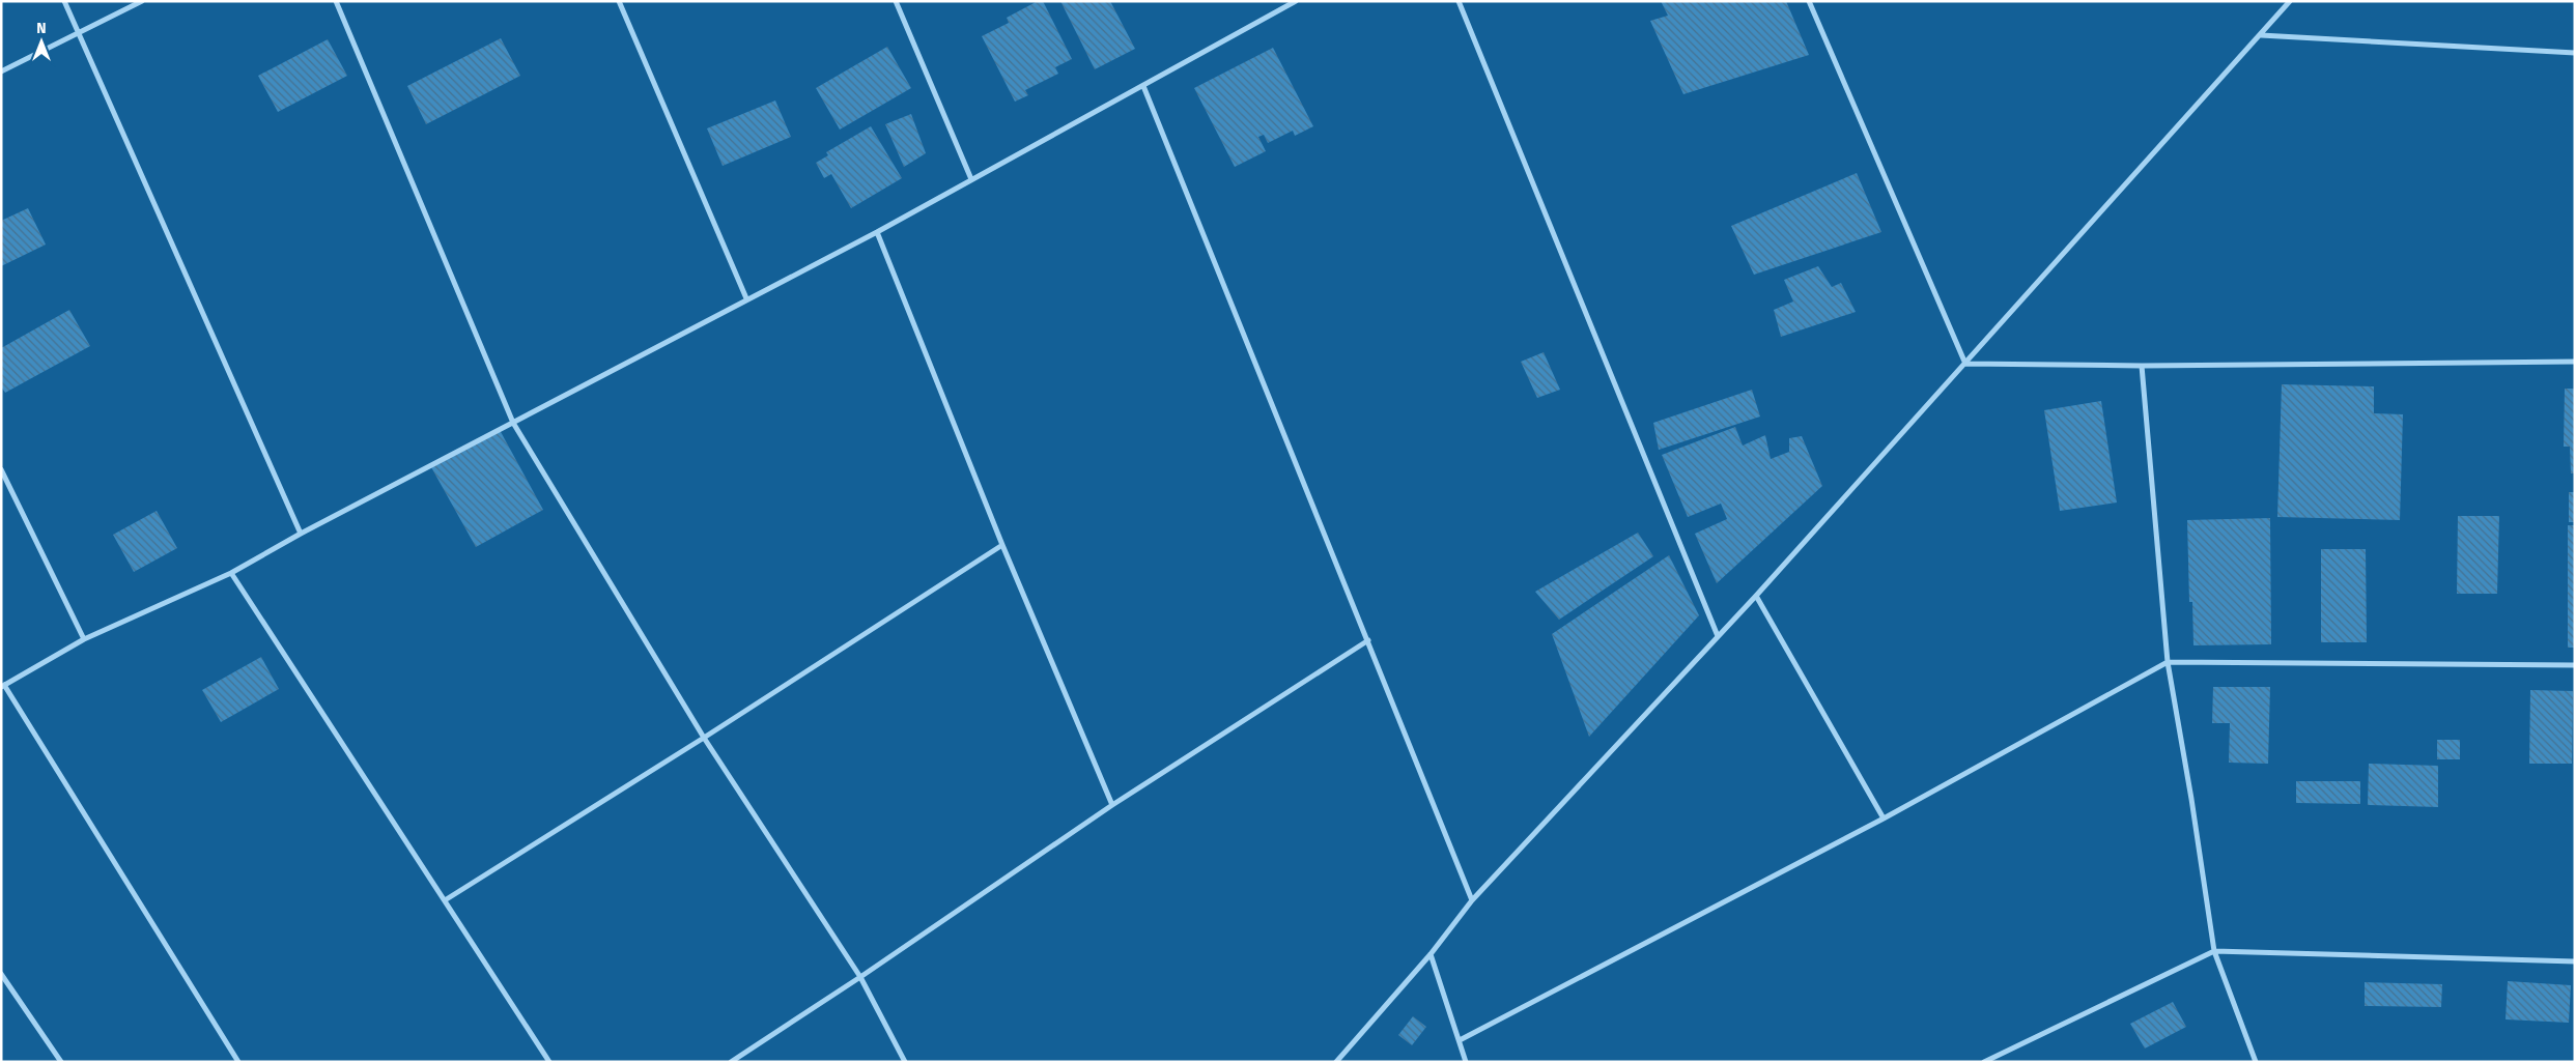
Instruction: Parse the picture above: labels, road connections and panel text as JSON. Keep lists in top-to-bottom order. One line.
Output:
{"north":"top"}
